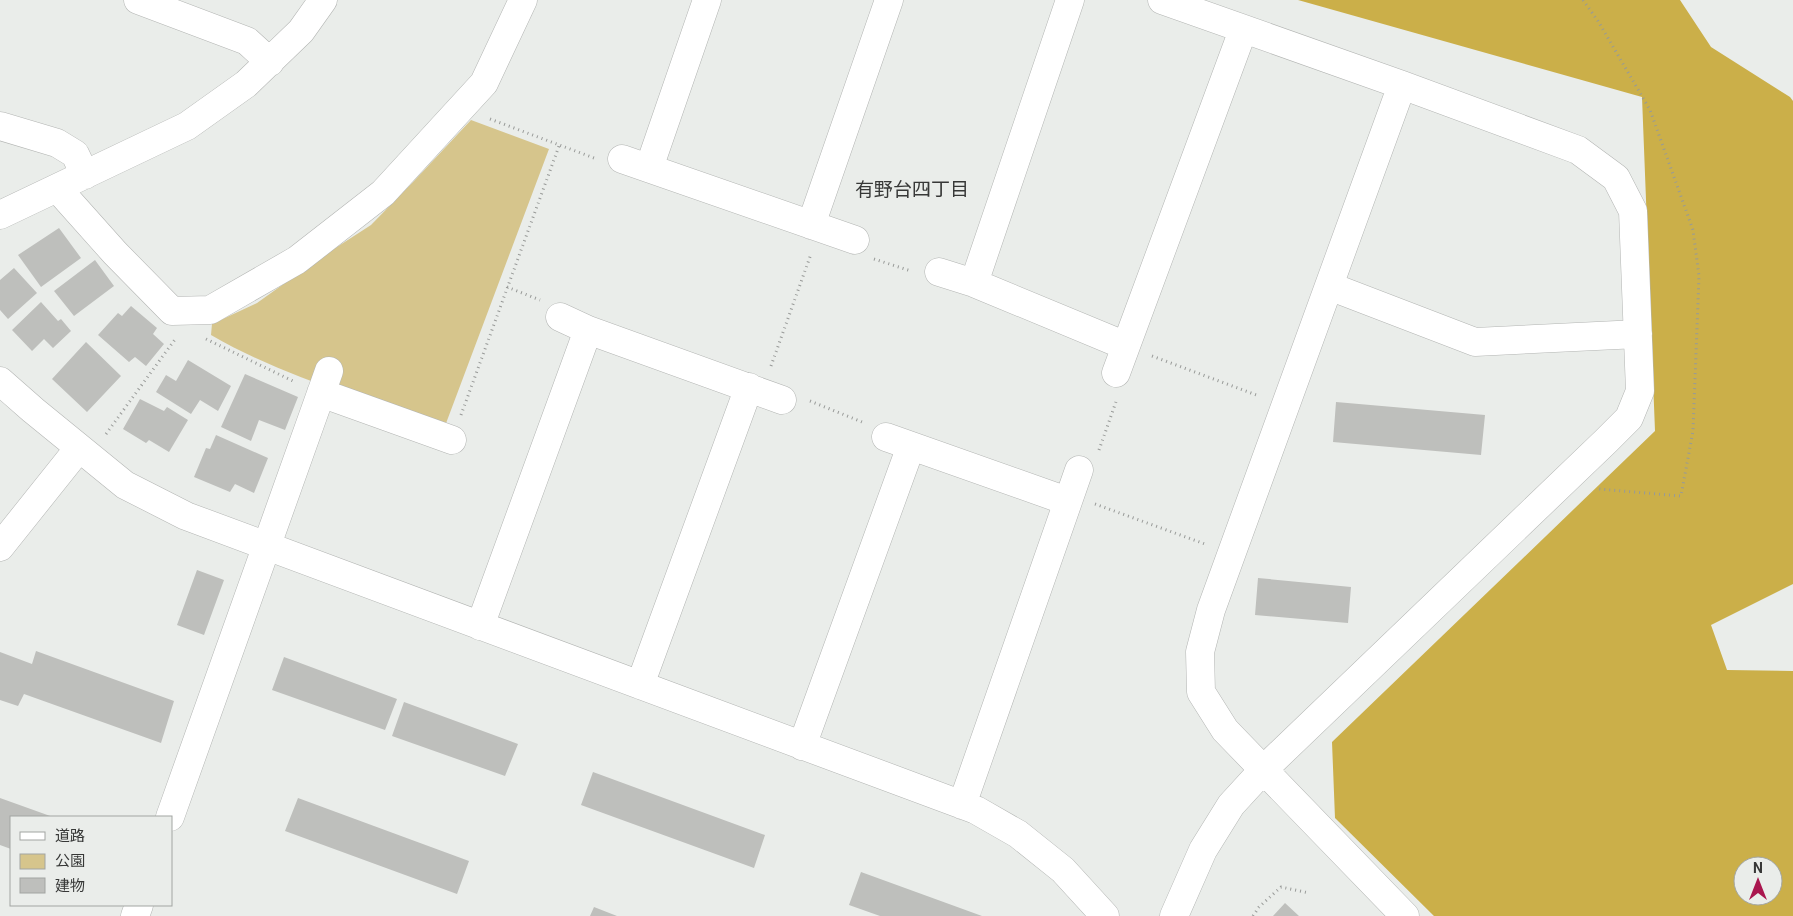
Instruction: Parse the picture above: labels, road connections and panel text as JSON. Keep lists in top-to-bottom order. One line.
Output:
{"districts":["有野台四丁目"],"legend":["道路","公園","建物"],"north":"top"}
